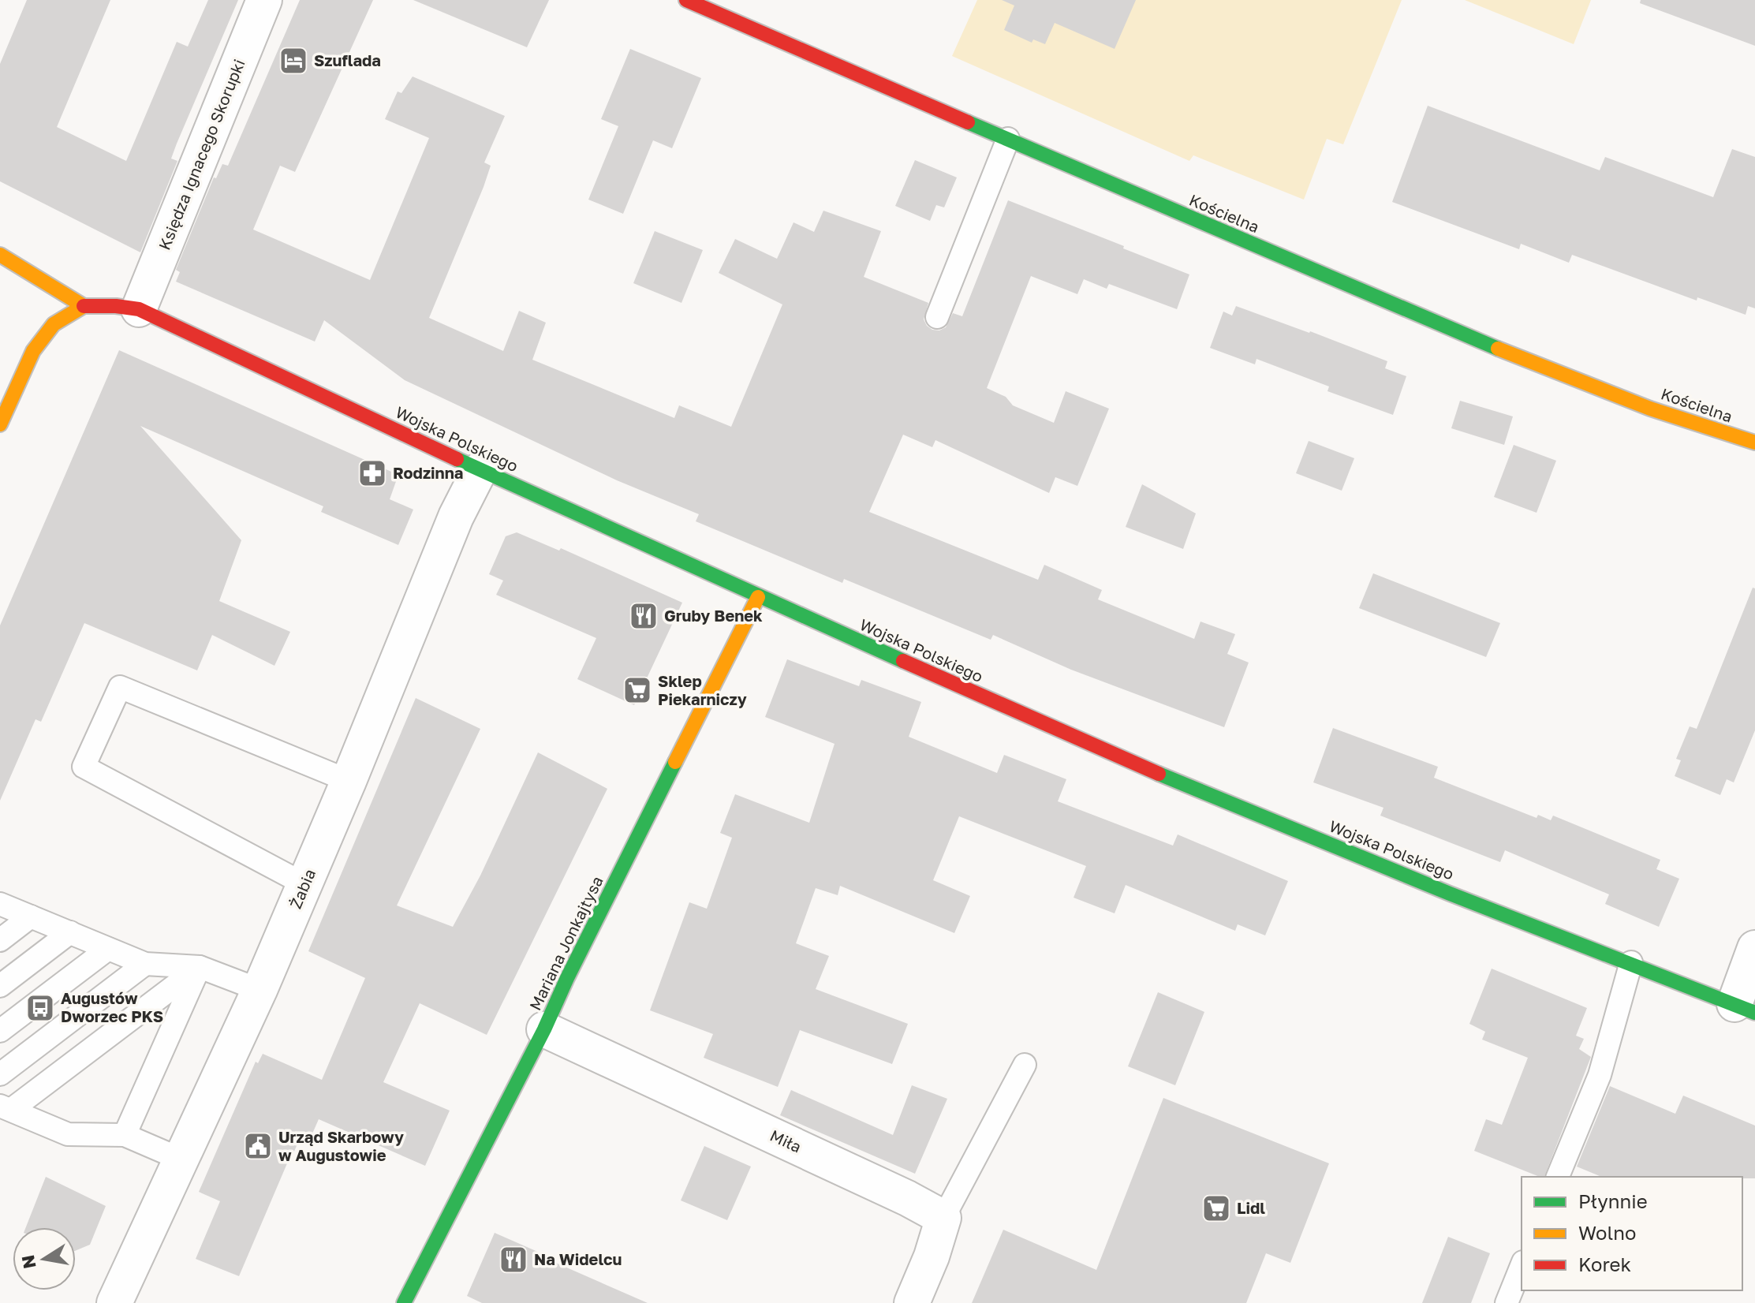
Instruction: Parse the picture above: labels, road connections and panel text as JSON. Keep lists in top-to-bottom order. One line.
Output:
{"streets":{"street":["Księdza Ignacego Skorupki","Kościelna","Wojska Polskiego","Żabia","Mariana Jonkajtysa","Miła"]},"crossings":[["Księdza Ignacego Skorupki","Wojska Polskiego"],["Wojska Polskiego","Żabia"],["Wojska Polskiego","Mariana Jonkajtysa"],["Mariana Jonkajtysa","Miła"]],"places":{"hotel":["Szuflada"],"pharmacy":["Rodzinna"],"restaurant":["Gruby Benek","Na Widelcu"],"supermarket":["Sklep Piekarniczy","Lidl"],"bus stop":["Augustów Dworzec PKS"],"public building":["Urząd Skarbowy w Augustowie"]},"legend":["Płynnie","Wolno","Korek"],"north":"left"}
